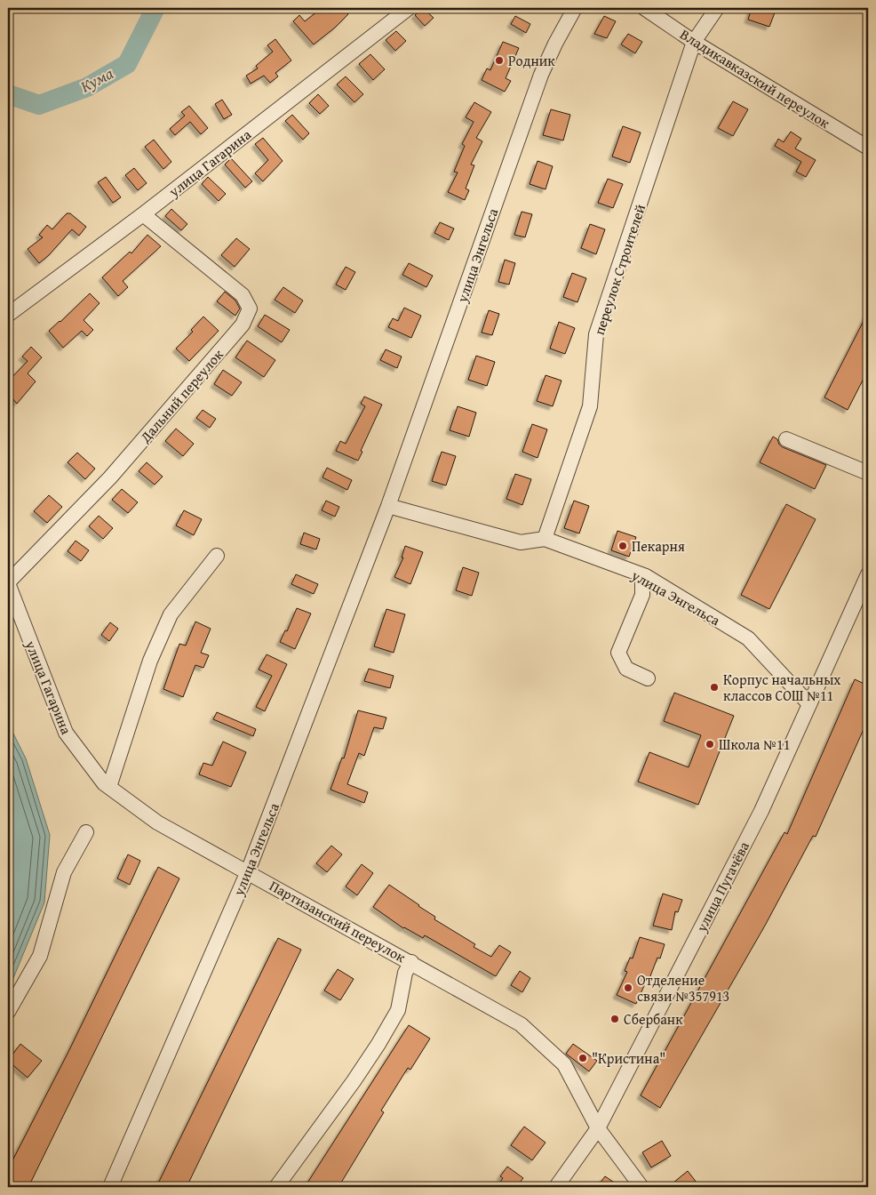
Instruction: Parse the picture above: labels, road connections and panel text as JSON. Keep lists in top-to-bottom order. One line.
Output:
{"streets":{"street":["Владикавказский переулок","улица Гагарина","улица Энгельса","переулок Строителей","Дальний переулок","улица Пугачёва","Партизанский переулок"]},"crossings":[["Владикавказский переулок","переулок Строителей"],["улица Гагарина","Дальний переулок"],["улица Гагарина","Партизанский переулок"],["улица Энгельса","переулок Строителей"],["улица Энгельса","улица Пугачёва"],["улица Энгельса","Партизанский переулок"],["улица Пугачёва","Партизанский переулок"]],"water":["Кума"],"places":["Родник","Пекарня","Корпус начальных классов СОШ №11","Школа №11","Отделение связи №357913","Сбербанк","\"Кристина\""]}
